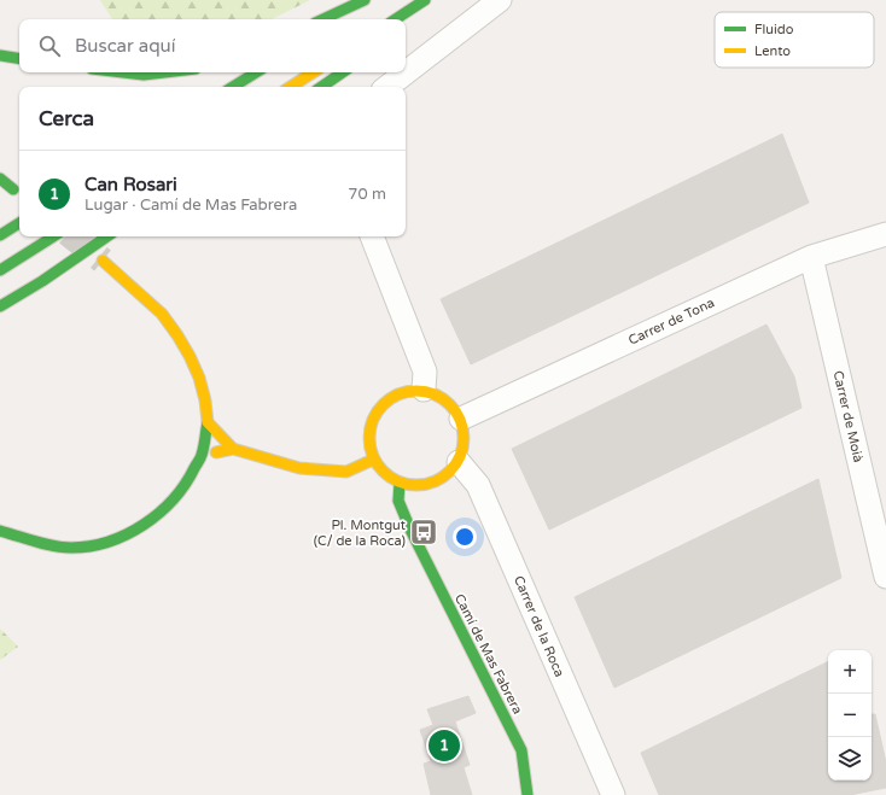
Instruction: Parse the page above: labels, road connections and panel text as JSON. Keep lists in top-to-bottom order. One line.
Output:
{"streets":{"main road":["Camí de Mas Fabrera"],"street":["Carrer de Tona","Carrer de Moià","Carrer de la Roca"]},"crossings":[["Carrer de Tona","Carrer de Moià"],["Carrer de Tona","Carrer de la Roca"],["Carrer de Tona","Camí de Mas Fabrera"],["Carrer de la Roca","Camí de Mas Fabrera"]],"places":{"bus stop":["Pl. Montgut (C/ de la Roca)"]},"legend":["Fluido","Lento"],"page":{"search":"Buscar aquí","heading":"Cerca","list":[{"mark":"1","name":"Can Rosari","note":"Lugar · Camí de Mas Fabrera","value":"70 m"}],"map_buttons":["+","−"],"pins":"1"}}
